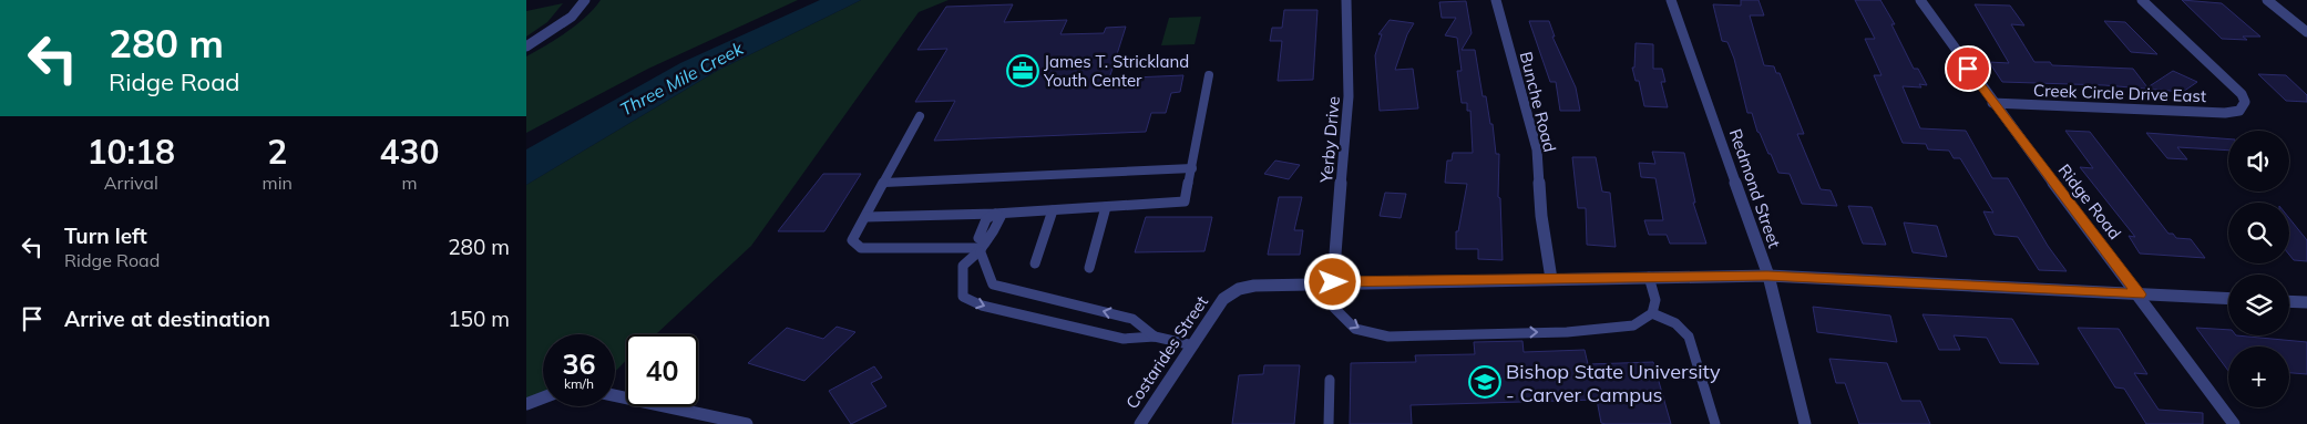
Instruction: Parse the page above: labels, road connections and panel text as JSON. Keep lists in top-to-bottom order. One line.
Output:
{"streets":{"street":["Creek Circle Drive East","Bunche Road","Yerby Drive","Redmond Street","Ridge Road","Costarides Street"]},"crossings":[["Creek Circle Drive East","Ridge Road"],["Yerby Drive","Costarides Street"]],"water":["Three Mile Creek"],"places":{"office":["James T. Strickland Youth Center"],"school or university":["Bishop State University - Carver Campus"]},"page":{"turn":["280 m","Ridge Road"],"eta":["10:18","Arrival","2","min","430","m"],"map_buttons":"+","list":[{"name":"Turn left","note":"Ridge Road","value":"280 m"},{"name":"Arrive at destination","value":"150 m"}],"speed":"36 km/h","limit":"40"}}
